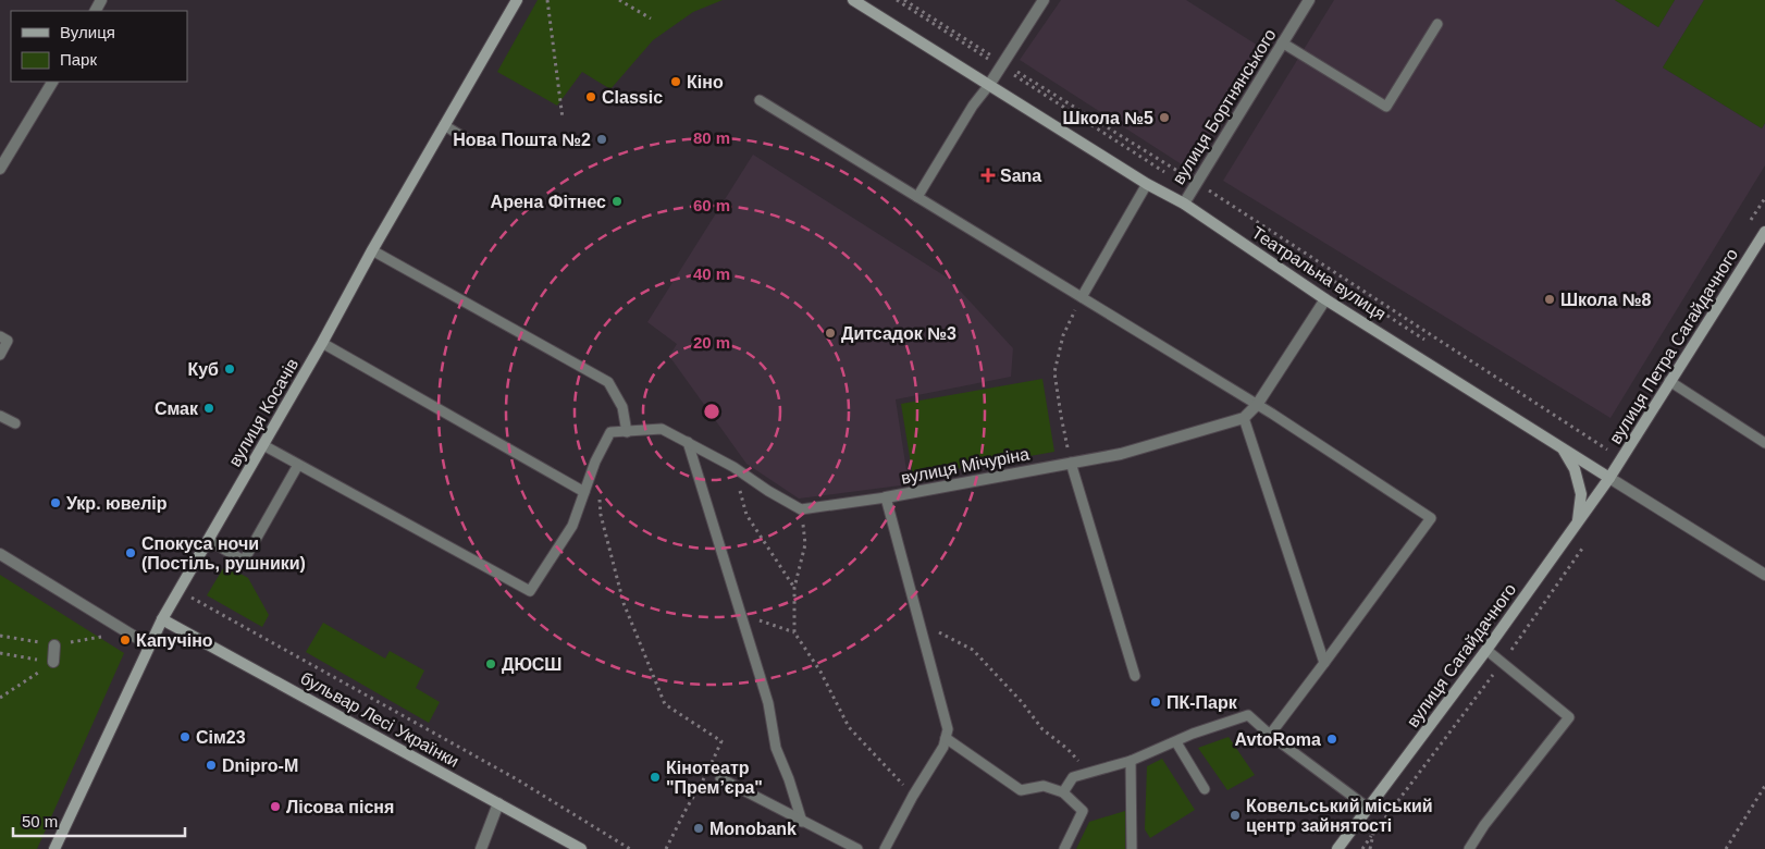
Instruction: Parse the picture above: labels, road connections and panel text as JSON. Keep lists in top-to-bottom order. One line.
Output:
{"streets":{"street":["вулиця Бортнянського","Театральна вулиця","вулиця Петра Сагайдачного","вулиця Косачів","вулиця Мічуріна","вулиця Сагайдачного","бульвар Лесі Українки"]},"crossings":[["вулиця Бортнянського","Театральна вулиця"],["Театральна вулиця","вулиця Петра Сагайдачного"],["Театральна вулиця","вулиця Мічуріна"],["Театральна вулиця","вулиця Сагайдачного"],["вулиця Петра Сагайдачного","вулиця Сагайдачного"],["вулиця Косачів","бульвар Лесі Українки"]],"places":{"other":["Кіно","Classic","Школа №5","Нова Пошта №2","Арена Фітнес","Школа №8","Дитсадок №3","Куб","Смак","Укр. ювелір","Спокуса ночи (Постіль, рушники)","Капучіно","ДЮСШ","ПК-Парк","Сім23","AvtoRoma","Dnipro-M","Кінотеатр \"Прем’єра\"","Лісова пісня","Ковельський міський центр зайнятості","Monobank"],"health":["Sana"]},"legend":["Вулиця","Парк"],"scale_bar":"50 m","rings":["80 m","60 m","40 m","20 m"]}
